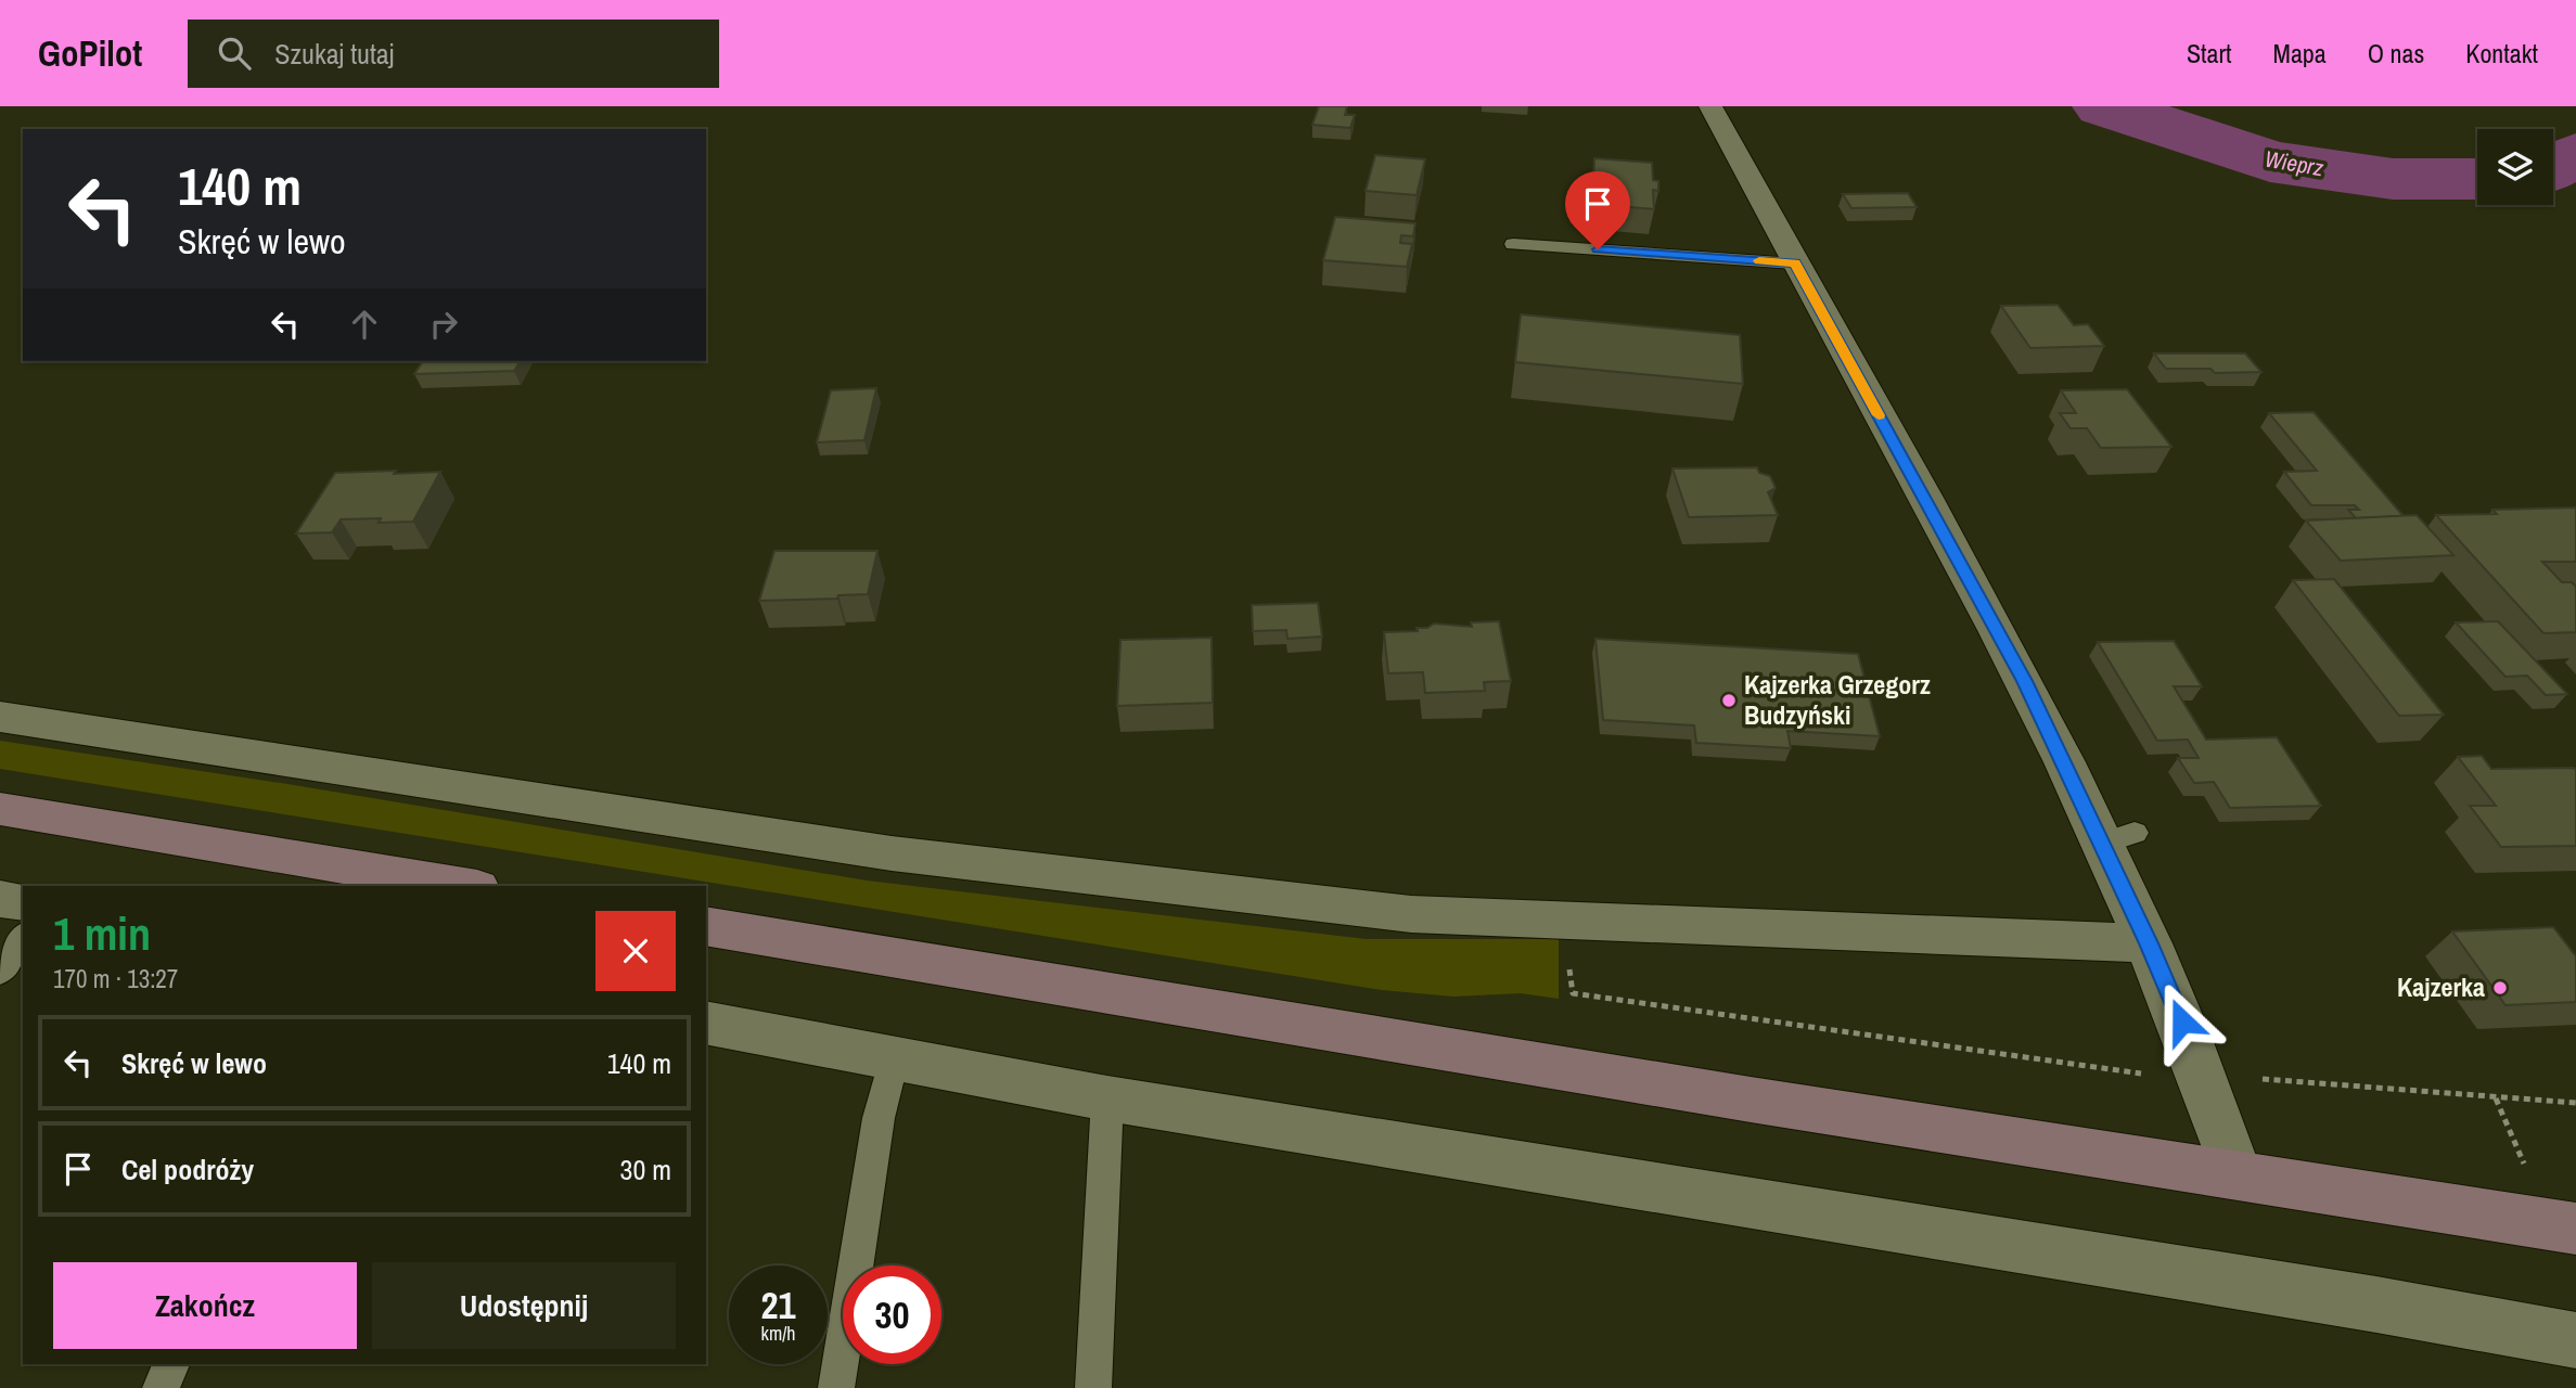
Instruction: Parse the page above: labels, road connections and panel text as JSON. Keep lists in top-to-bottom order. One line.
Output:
{"water":["Wieprz"],"places":["Kajzerka Grzegorz Budzyński","Kajzerka"],"page":{"header":"GoPilot","search":"Szukaj tutaj","nav":["Start","Mapa","O nas","Kontakt"],"turn":["140 m","Skręć w lewo"],"heading":["1 min","170 m · 13:27"],"list":[{"name":"Skręć w lewo","value":"140 m"},{"name":"Cel podróży","value":"30 m"}],"buttons":["Zakończ","Udostępnij"],"speed":"21 km/h","limit":"30"}}
